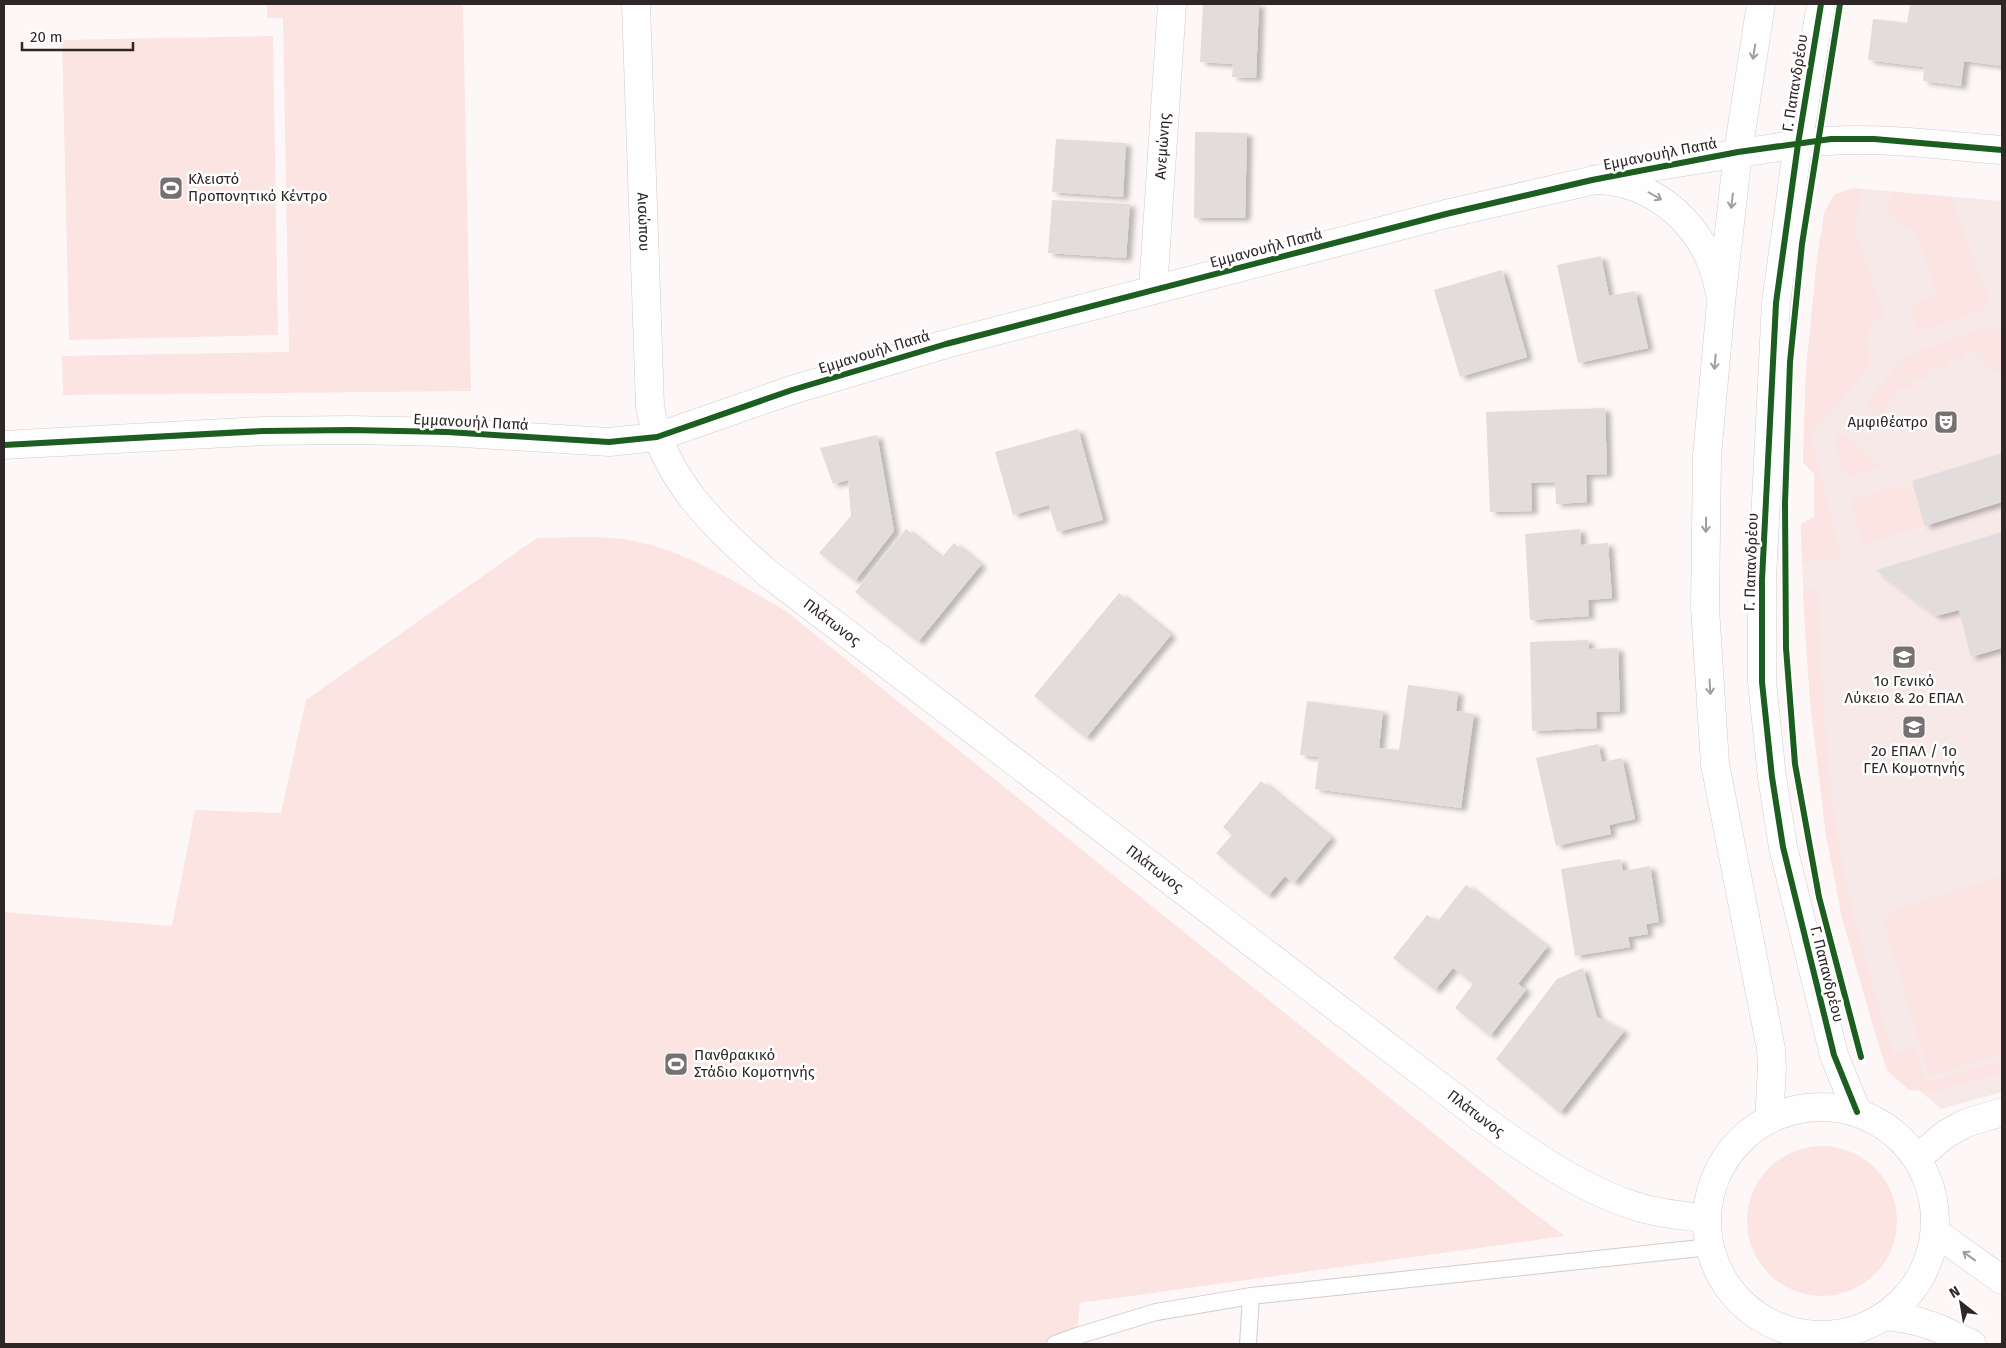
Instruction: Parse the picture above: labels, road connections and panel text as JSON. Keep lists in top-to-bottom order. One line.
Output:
{"streets":{"street":["Γ. Παπανδρέου","Ανεμώνης","Εμμανουήλ Παπά","Αισώπου","Πλάτωνος"]},"crossings":[["Γ. Παπανδρέου","Εμμανουήλ Παπά"],["Ανεμώνης","Εμμανουήλ Παπά"],["Εμμανουήλ Παπά","Αισώπου"],["Εμμανουήλ Παπά","Πλάτωνος"],["Αισώπου","Πλάτωνος"]],"places":{"sports":["Κλειστό Προπονητικό Κέντρο","Πανθρακικό Στάδιο Κομοτηνής"],"theatre":["Αμφιθέατρο"],"school or university":["1ο Γενικό Λύκειο & 2ο ΕΠΑΛ","2ο ΕΠΑΛ / 1ο ΓΕΛ Κομοτηνής"]},"scale_bar":"20 m","north":"top left"}
